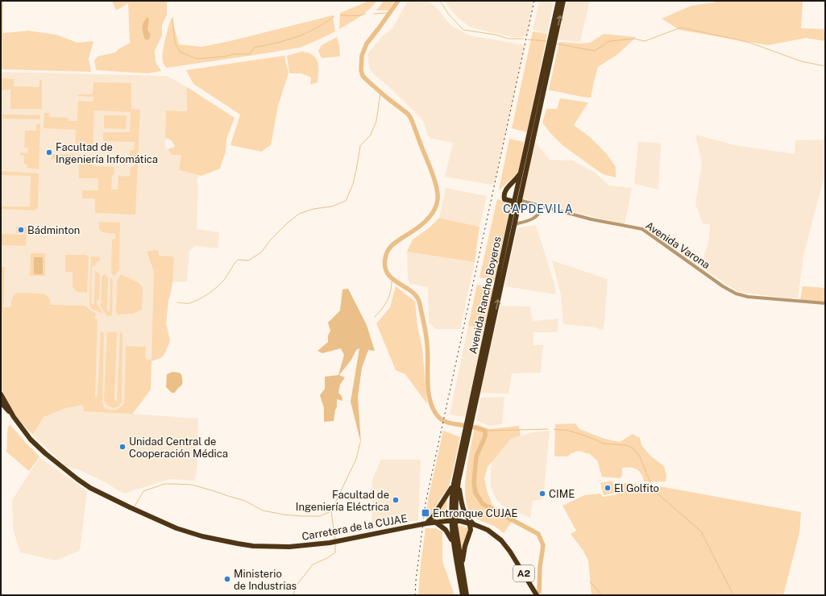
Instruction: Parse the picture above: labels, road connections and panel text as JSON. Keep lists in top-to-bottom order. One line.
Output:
{"streets":{"highway":["Avenida Rancho Boyeros","Carretera de la CUJAE","A2"],"street":["Avenida Varona"]},"crossings":[["Avenida Varona","Avenida Rancho Boyeros"],["Avenida Rancho Boyeros","Carretera de la CUJAE"],["Avenida Rancho Boyeros","A2"],["Carretera de la CUJAE","A2"]],"districts":["CAPDEVILA"],"places":{"other":["Facultad de Ingeniería Infomática","Bádminton","Unidad Central de Cooperación Médica","El Golfito","CIME","Facultad de Ingeniería Eléctrica","Ministerio de Industrias"],"transit":["Entronque CUJAE"]}}
